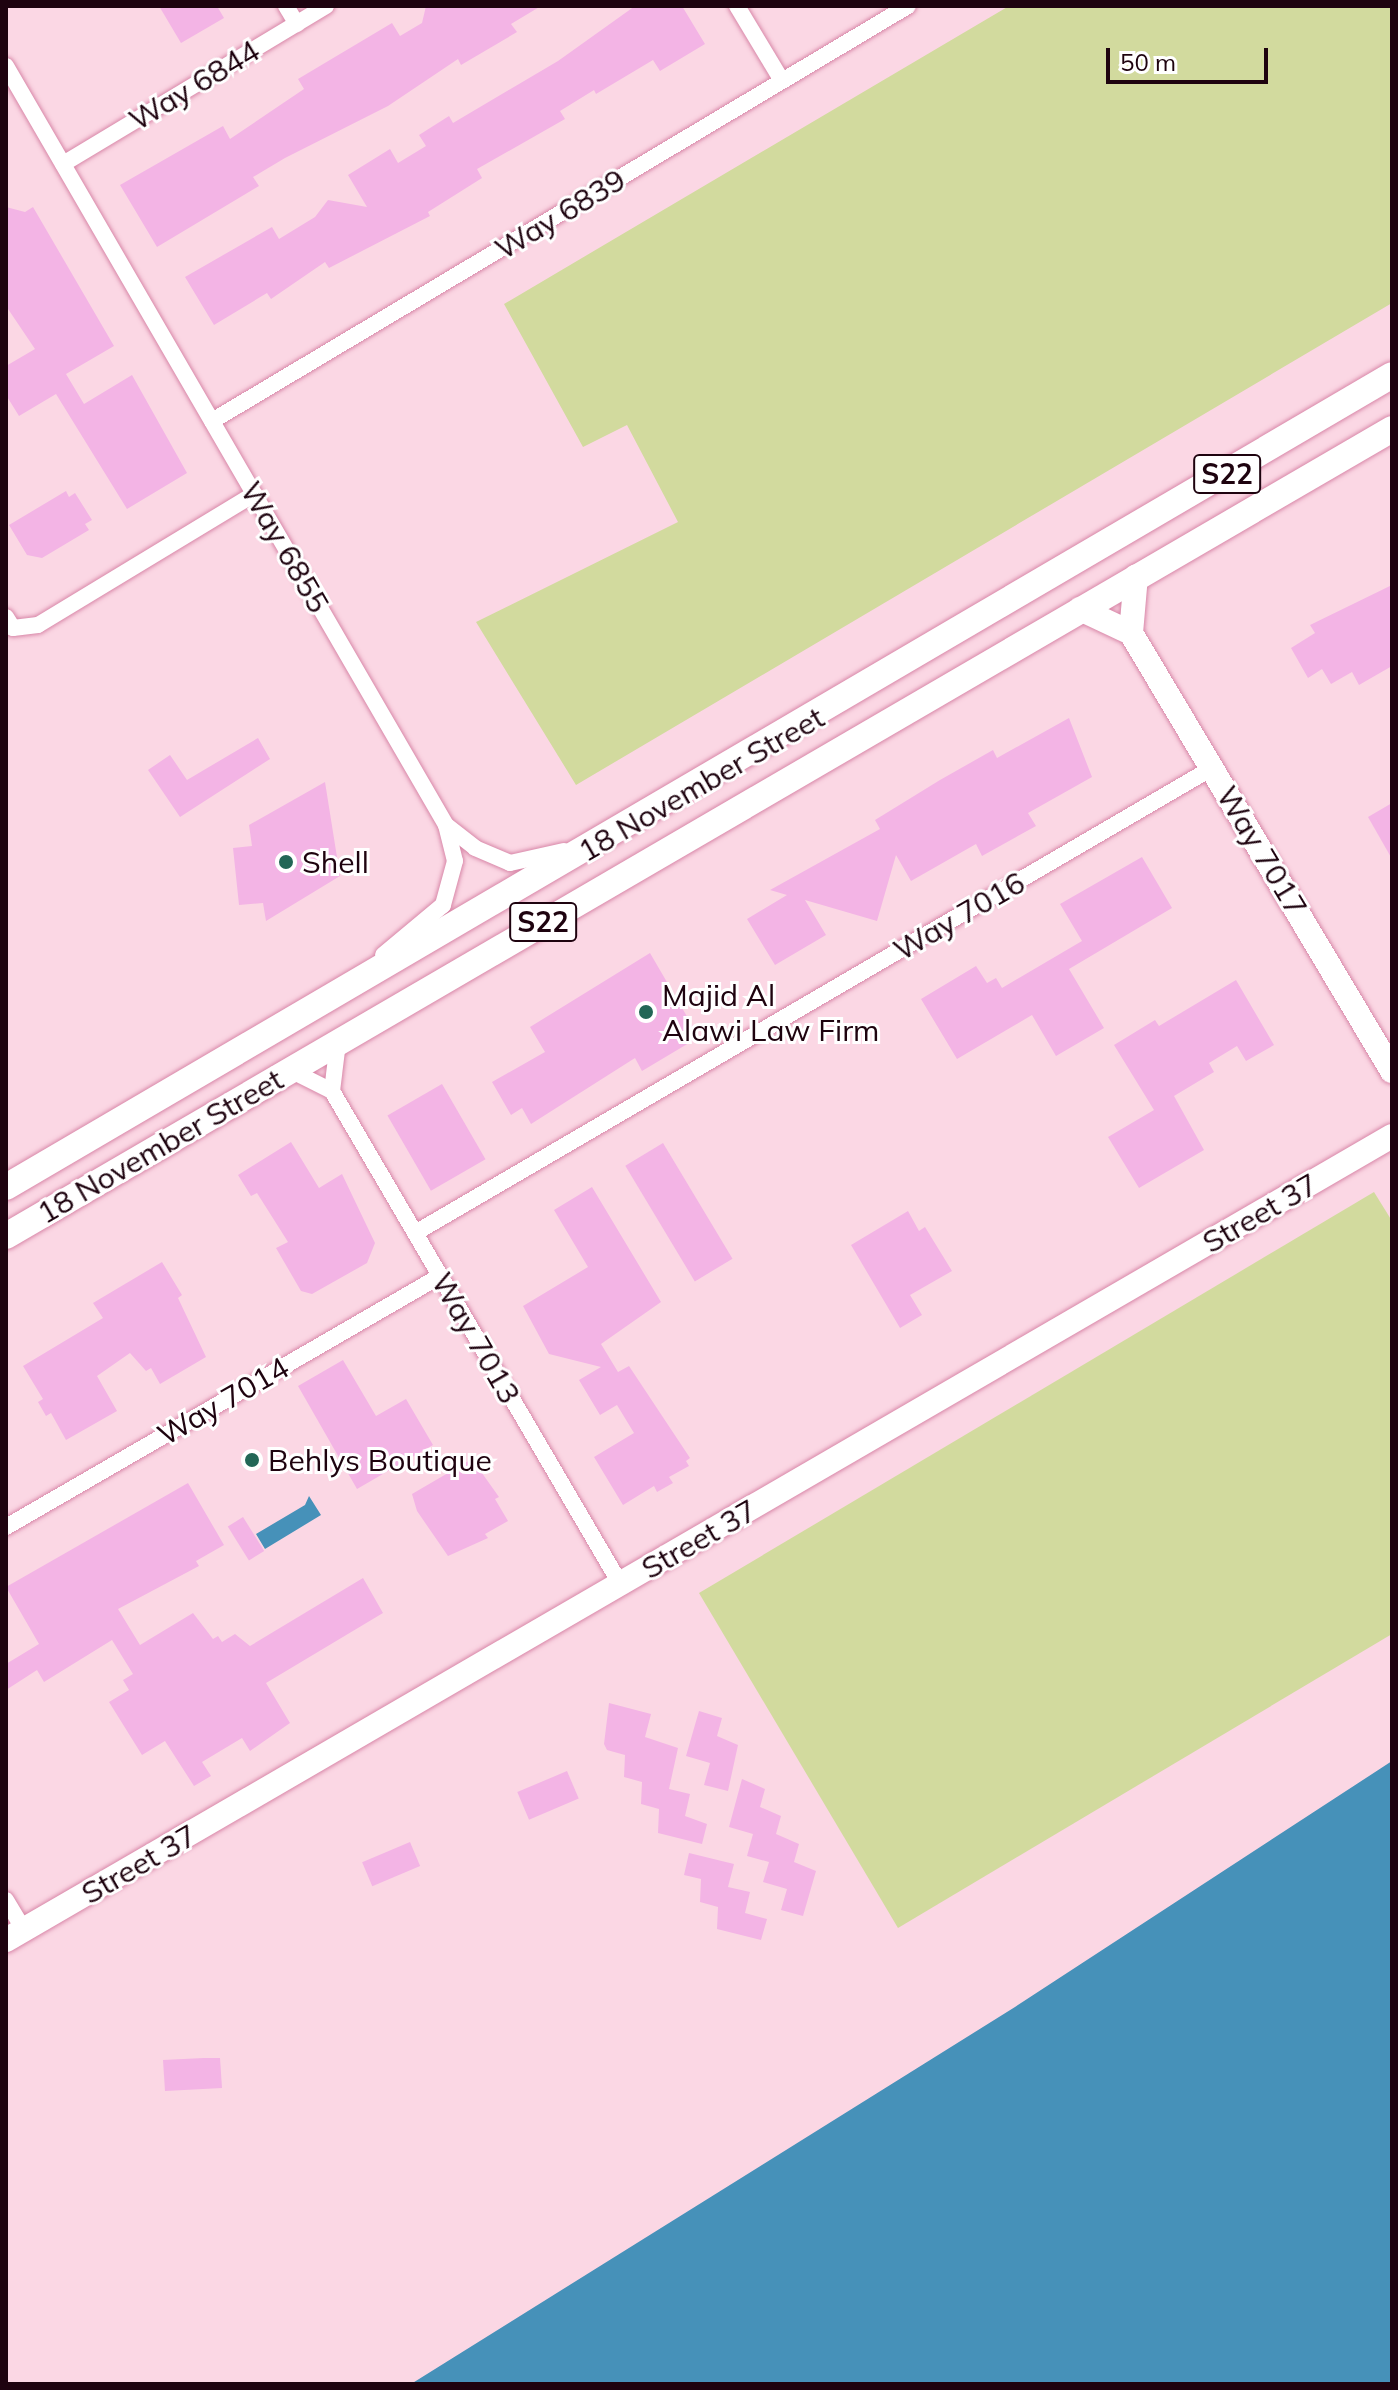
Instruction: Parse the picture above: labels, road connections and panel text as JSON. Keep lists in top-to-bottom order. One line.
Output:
{"streets":{"main road":["S22","18 November Street"],"street":["Way 6844","Way 6839","Way 6855","Way 7017","Way 7016","Street 37","Way 7013","Way 7014"]},"crossings":[["Way 6844","Way 6855"],["Way 6839","Way 6855"],["Way 6855","18 November Street"],["Way 7017","Way 7016"],["Way 7016","Way 7013"],["Street 37","Way 7013"],["Way 7013","Way 7014"]],"places":["Shell","Majid Al Alawi Law Firm","Behlys Boutique"],"scale_bar":"50 m"}
